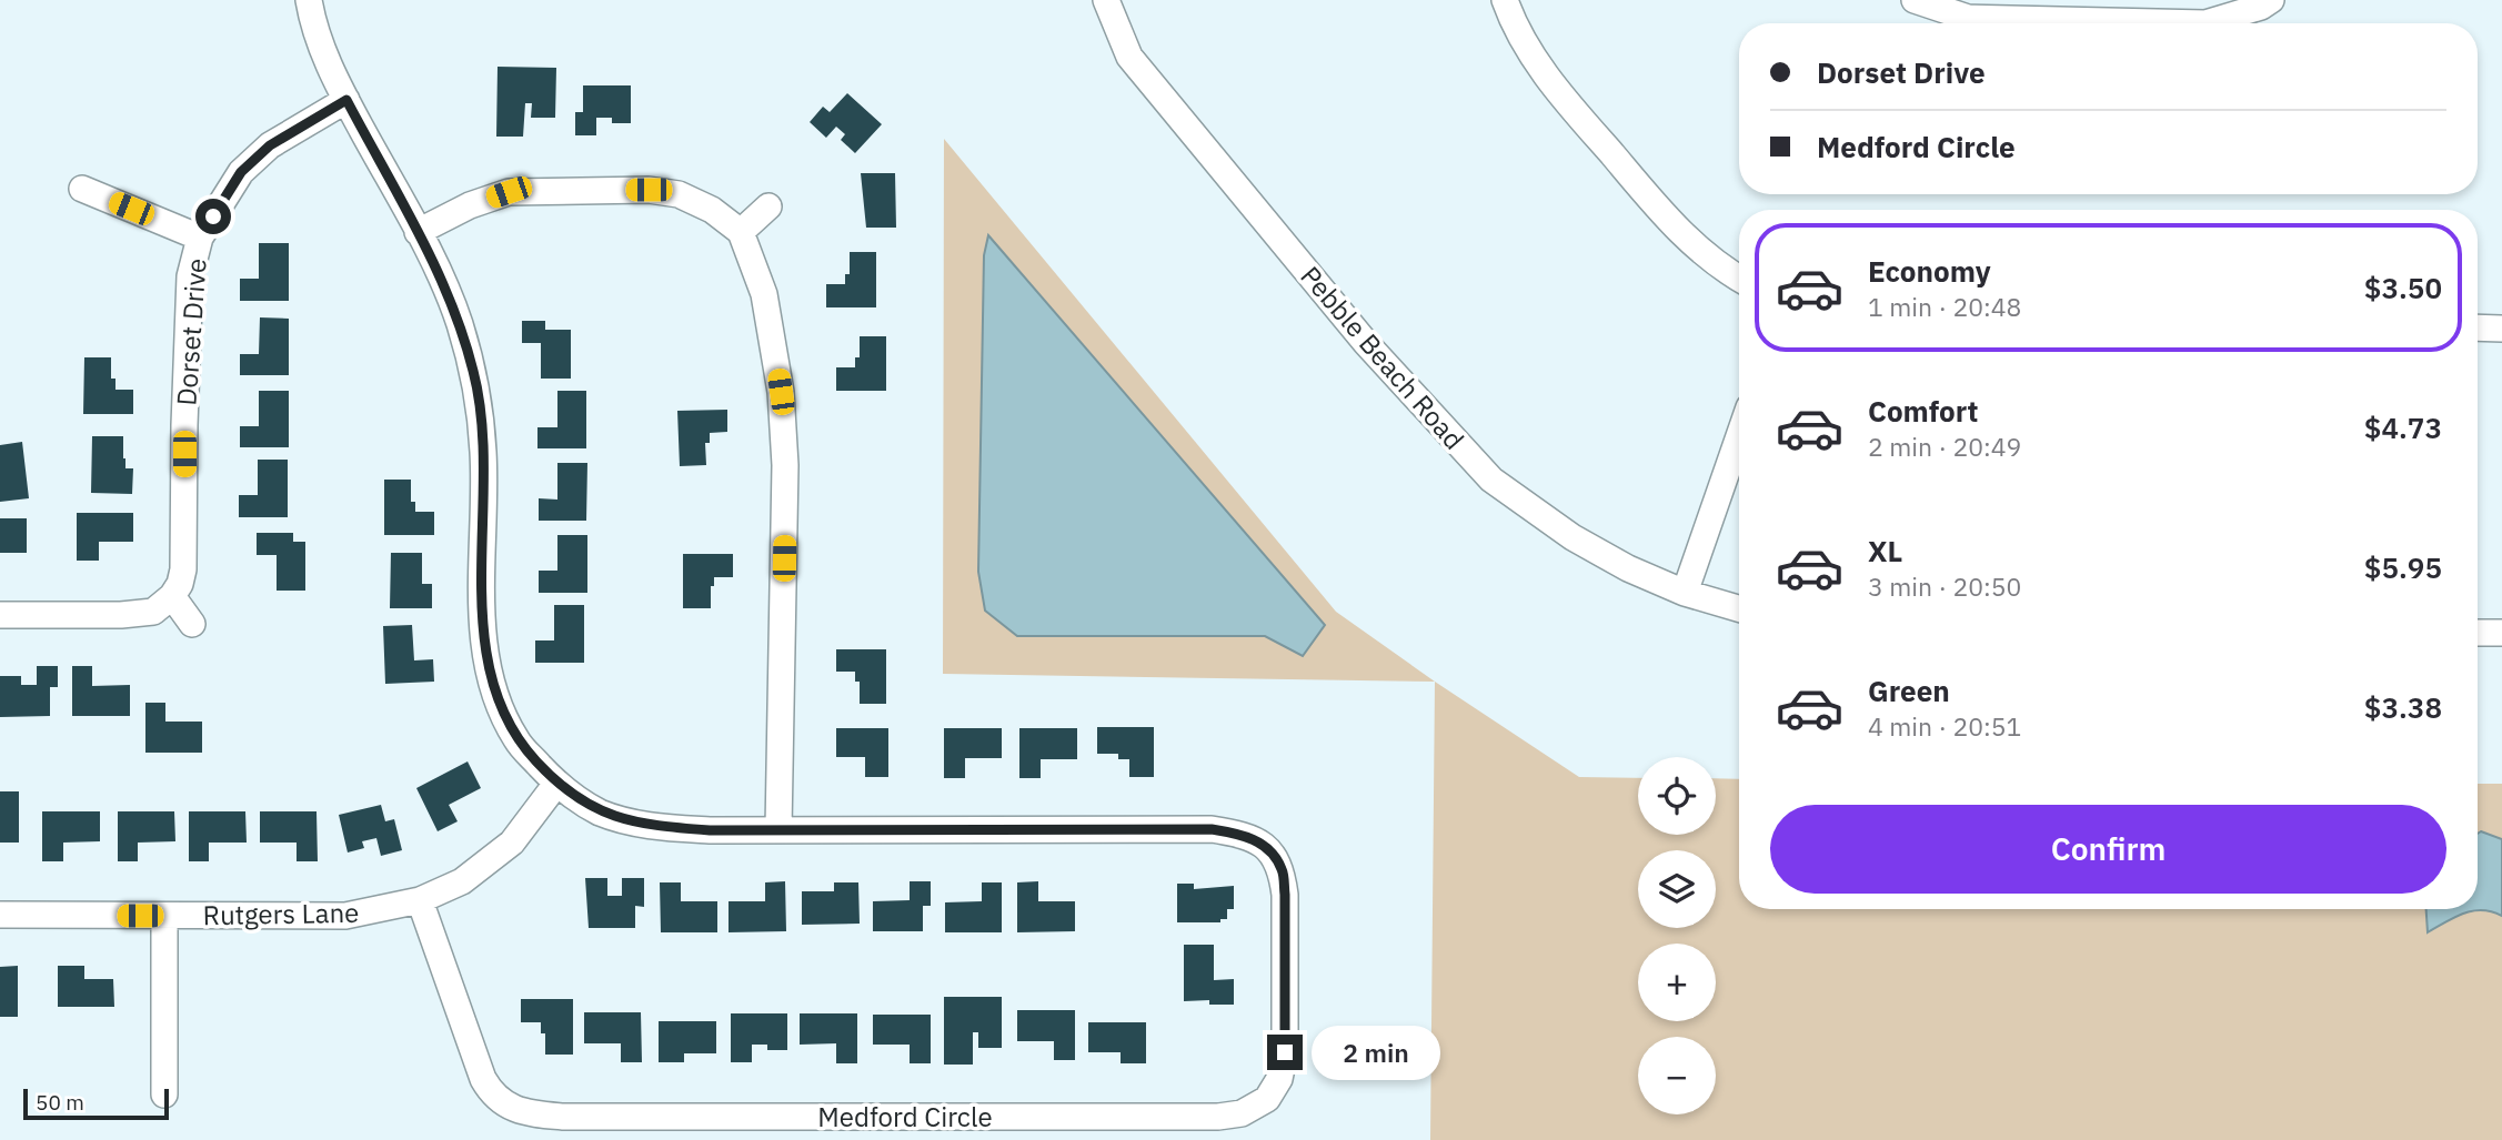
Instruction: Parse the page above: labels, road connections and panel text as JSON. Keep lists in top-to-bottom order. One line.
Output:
{"streets":{"street":["Dorset Drive","Pebble Beach Road","Rutgers Lane","Medford Circle"]},"crossings":[["Rutgers Lane","Medford Circle"]],"scale_bar":"50 m","page":{"banner":["Dorset Drive","Medford Circle"],"list":[{"name":"Economy","note":"1 min · 20:48","value":"$3.50"},{"name":"Comfort","note":"2 min · 20:49","value":"$4.73"},{"name":"XL","note":"3 min · 20:50","value":"$5.95"},{"name":"Green","note":"4 min · 20:51","value":"$3.38"}],"map_buttons":["+","−"],"buttons":"Confirm","bubble":"2 min","scale":"50 m"}}
